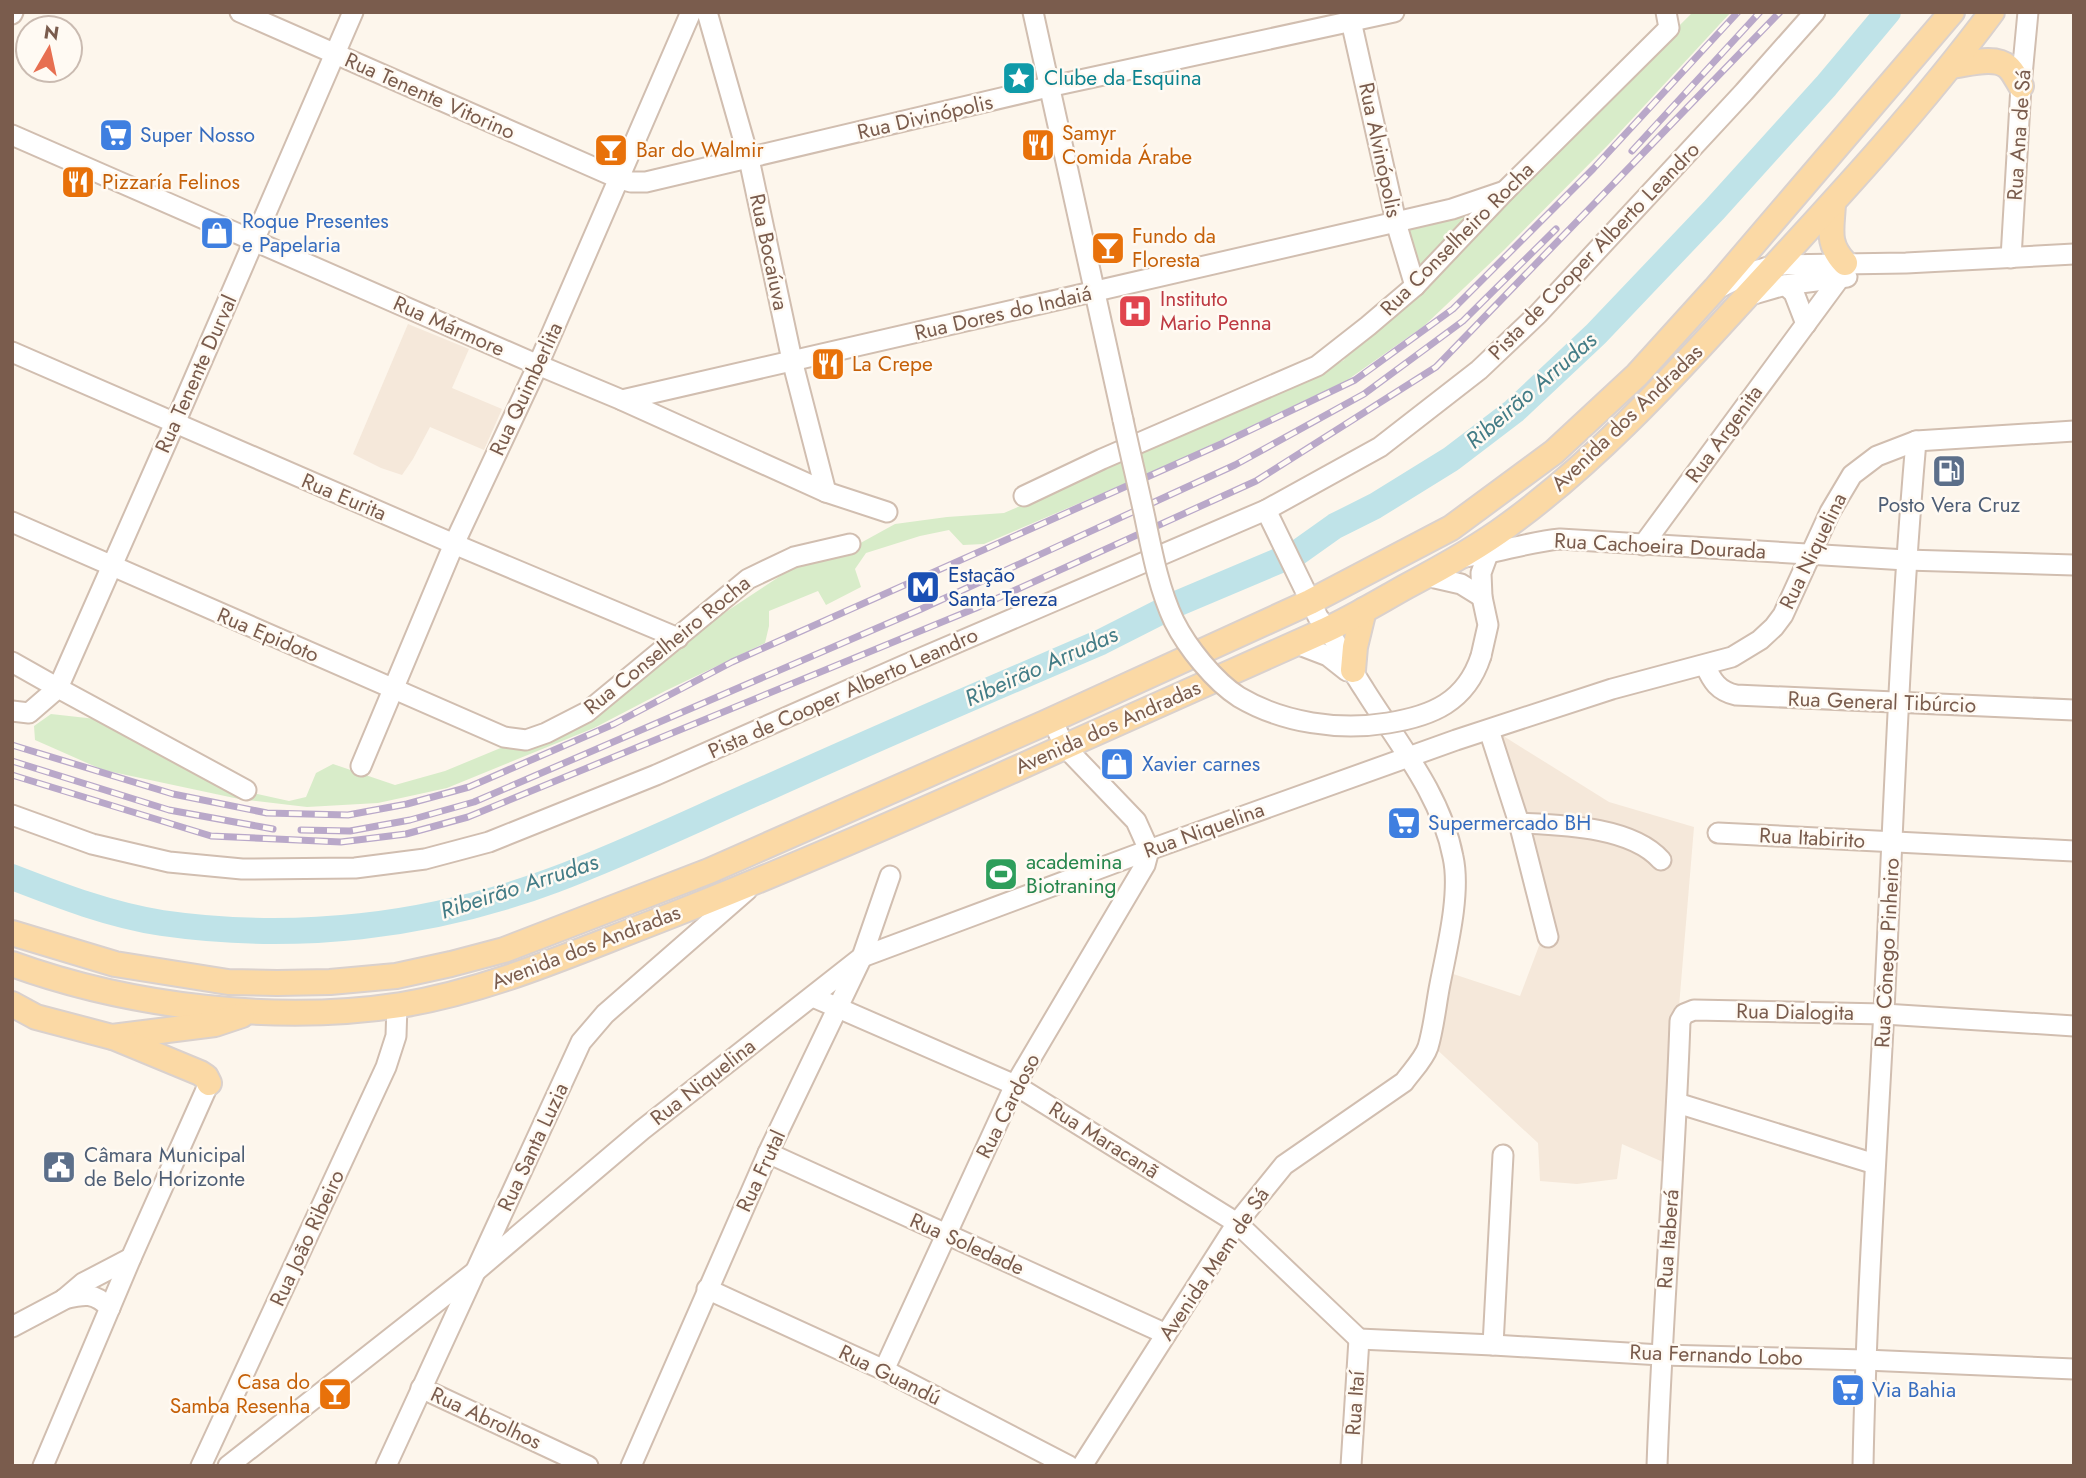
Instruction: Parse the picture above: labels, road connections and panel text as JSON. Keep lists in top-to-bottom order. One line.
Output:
{"streets":{"main road":["Avenida dos Andradas"],"street":["Rua Tenente Vitorino","Rua Divinópolis","Rua Ana de Sá","Rua Alvinópolis","Rua Conselheiro Rocha","Pista de Cooper Alberto Leandro","Rua Bocaíuva","Rua Dores do Indaiá","Rua Mármore","Rua Tenente Durval","Rua Quimberlita","Rua Argenita","Rua Eurita","Rua Cachoeira Dourada","Rua Niquelina","Rua Epidoto","Rua General Tibúrcio","Rua Itabirito","Rua Cônego Pinheiro","Rua Dialogita","Rua Cardoso","Rua Maracanã","Rua Santa Luzia","Rua Frutal","Rua João Ribeiro","Rua Itaberá","Rua Soledade","Avenida Mem de Sá","Rua Fernando Lobo","Rua Guandú","Rua Itaí","Rua Abrolhos"]},"crossings":[["Rua Tenente Vitorino","Rua Divinópolis"],["Rua Tenente Vitorino","Rua Tenente Durval"],["Rua Tenente Vitorino","Rua Quimberlita"],["Rua Divinópolis","Rua Alvinópolis"],["Rua Divinópolis","Rua Bocaíuva"],["Rua Divinópolis","Rua Quimberlita"],["Rua Alvinópolis","Rua Conselheiro Rocha"],["Rua Alvinópolis","Rua Dores do Indaiá"],["Rua Conselheiro Rocha","Rua Dores do Indaiá"],["Rua Conselheiro Rocha","Rua Eurita"],["Rua Conselheiro Rocha","Rua Epidoto"],["Pista de Cooper Alberto Leandro","Avenida Mem de Sá"],["Rua Bocaíuva","Rua Dores do Indaiá"],["Rua Bocaíuva","Rua Mármore"],["Rua Dores do Indaiá","Rua Mármore"],["Rua Mármore","Rua Tenente Durval"],["Rua Mármore","Rua Quimberlita"],["Rua Tenente Durval","Rua Eurita"],["Rua Tenente Durval","Rua Epidoto"],["Rua Quimberlita","Rua Eurita"],["Rua Quimberlita","Rua Epidoto"],["Avenida dos Andradas","Rua Cachoeira Dourada"],["Avenida dos Andradas","Rua Santa Luzia"],["Avenida dos Andradas","Rua João Ribeiro"],["Avenida dos Andradas","Avenida Mem de Sá"],["Rua Argenita","Rua Cachoeira Dourada"],["Rua Cachoeira Dourada","Rua Niquelina"],["Rua Cachoeira Dourada","Rua Cônego Pinheiro"],["Rua Niquelina","Rua General Tibúrcio"],["Rua Niquelina","Rua Cônego Pinheiro"],["Rua Niquelina","Rua Cardoso"],["Rua Niquelina","Rua Maracanã"],["Rua Niquelina","Rua Santa Luzia"],["Rua Niquelina","Rua Frutal"],["Rua Niquelina","Avenida Mem de Sá"],["Rua General Tibúrcio","Rua Cônego Pinheiro"],["Rua Itabirito","Rua Cônego Pinheiro"],["Rua Cônego Pinheiro","Rua Dialogita"],["Rua Cônego Pinheiro","Rua Fernando Lobo"],["Rua Dialogita","Rua Itaberá"],["Rua Cardoso","Rua Maracanã"],["Rua Cardoso","Rua Soledade"],["Rua Cardoso","Rua Guandú"],["Rua Maracanã","Rua Frutal"],["Rua Maracanã","Avenida Mem de Sá"],["Rua Maracanã","Rua Fernando Lobo"],["Rua Maracanã","Rua Itaí"],["Rua Santa Luzia","Rua Abrolhos"],["Rua Frutal","Rua Soledade"],["Rua Frutal","Rua Guandú"],["Rua Itaberá","Rua Fernando Lobo"],["Rua Soledade","Avenida Mem de Sá"],["Rua Fernando Lobo","Rua Itaí"]],"water":["Ribeirão Arrudas"],"places":{"place":["Clube da Esquina"],"supermarket":["Super Nosso","Supermercado BH","Via Bahia"],"restaurant":["Samyr Comida Árabe","Pizzaría Felinos","La Crepe"],"bar":["Bar do Walmir","Fundo da Floresta","Casa do Samba Resenha"],"shop":["Roque Presentes e Papelaria","Xavier carnes"],"hospital":["Instituto Mario Penna"],"fuel station":["Posto Vera Cruz"],"metro station":["Estação Santa Tereza"],"sports":["academina Biotraning"],"public building":["Câmara Municipal de Belo Horizonte"]},"north":"top"}
